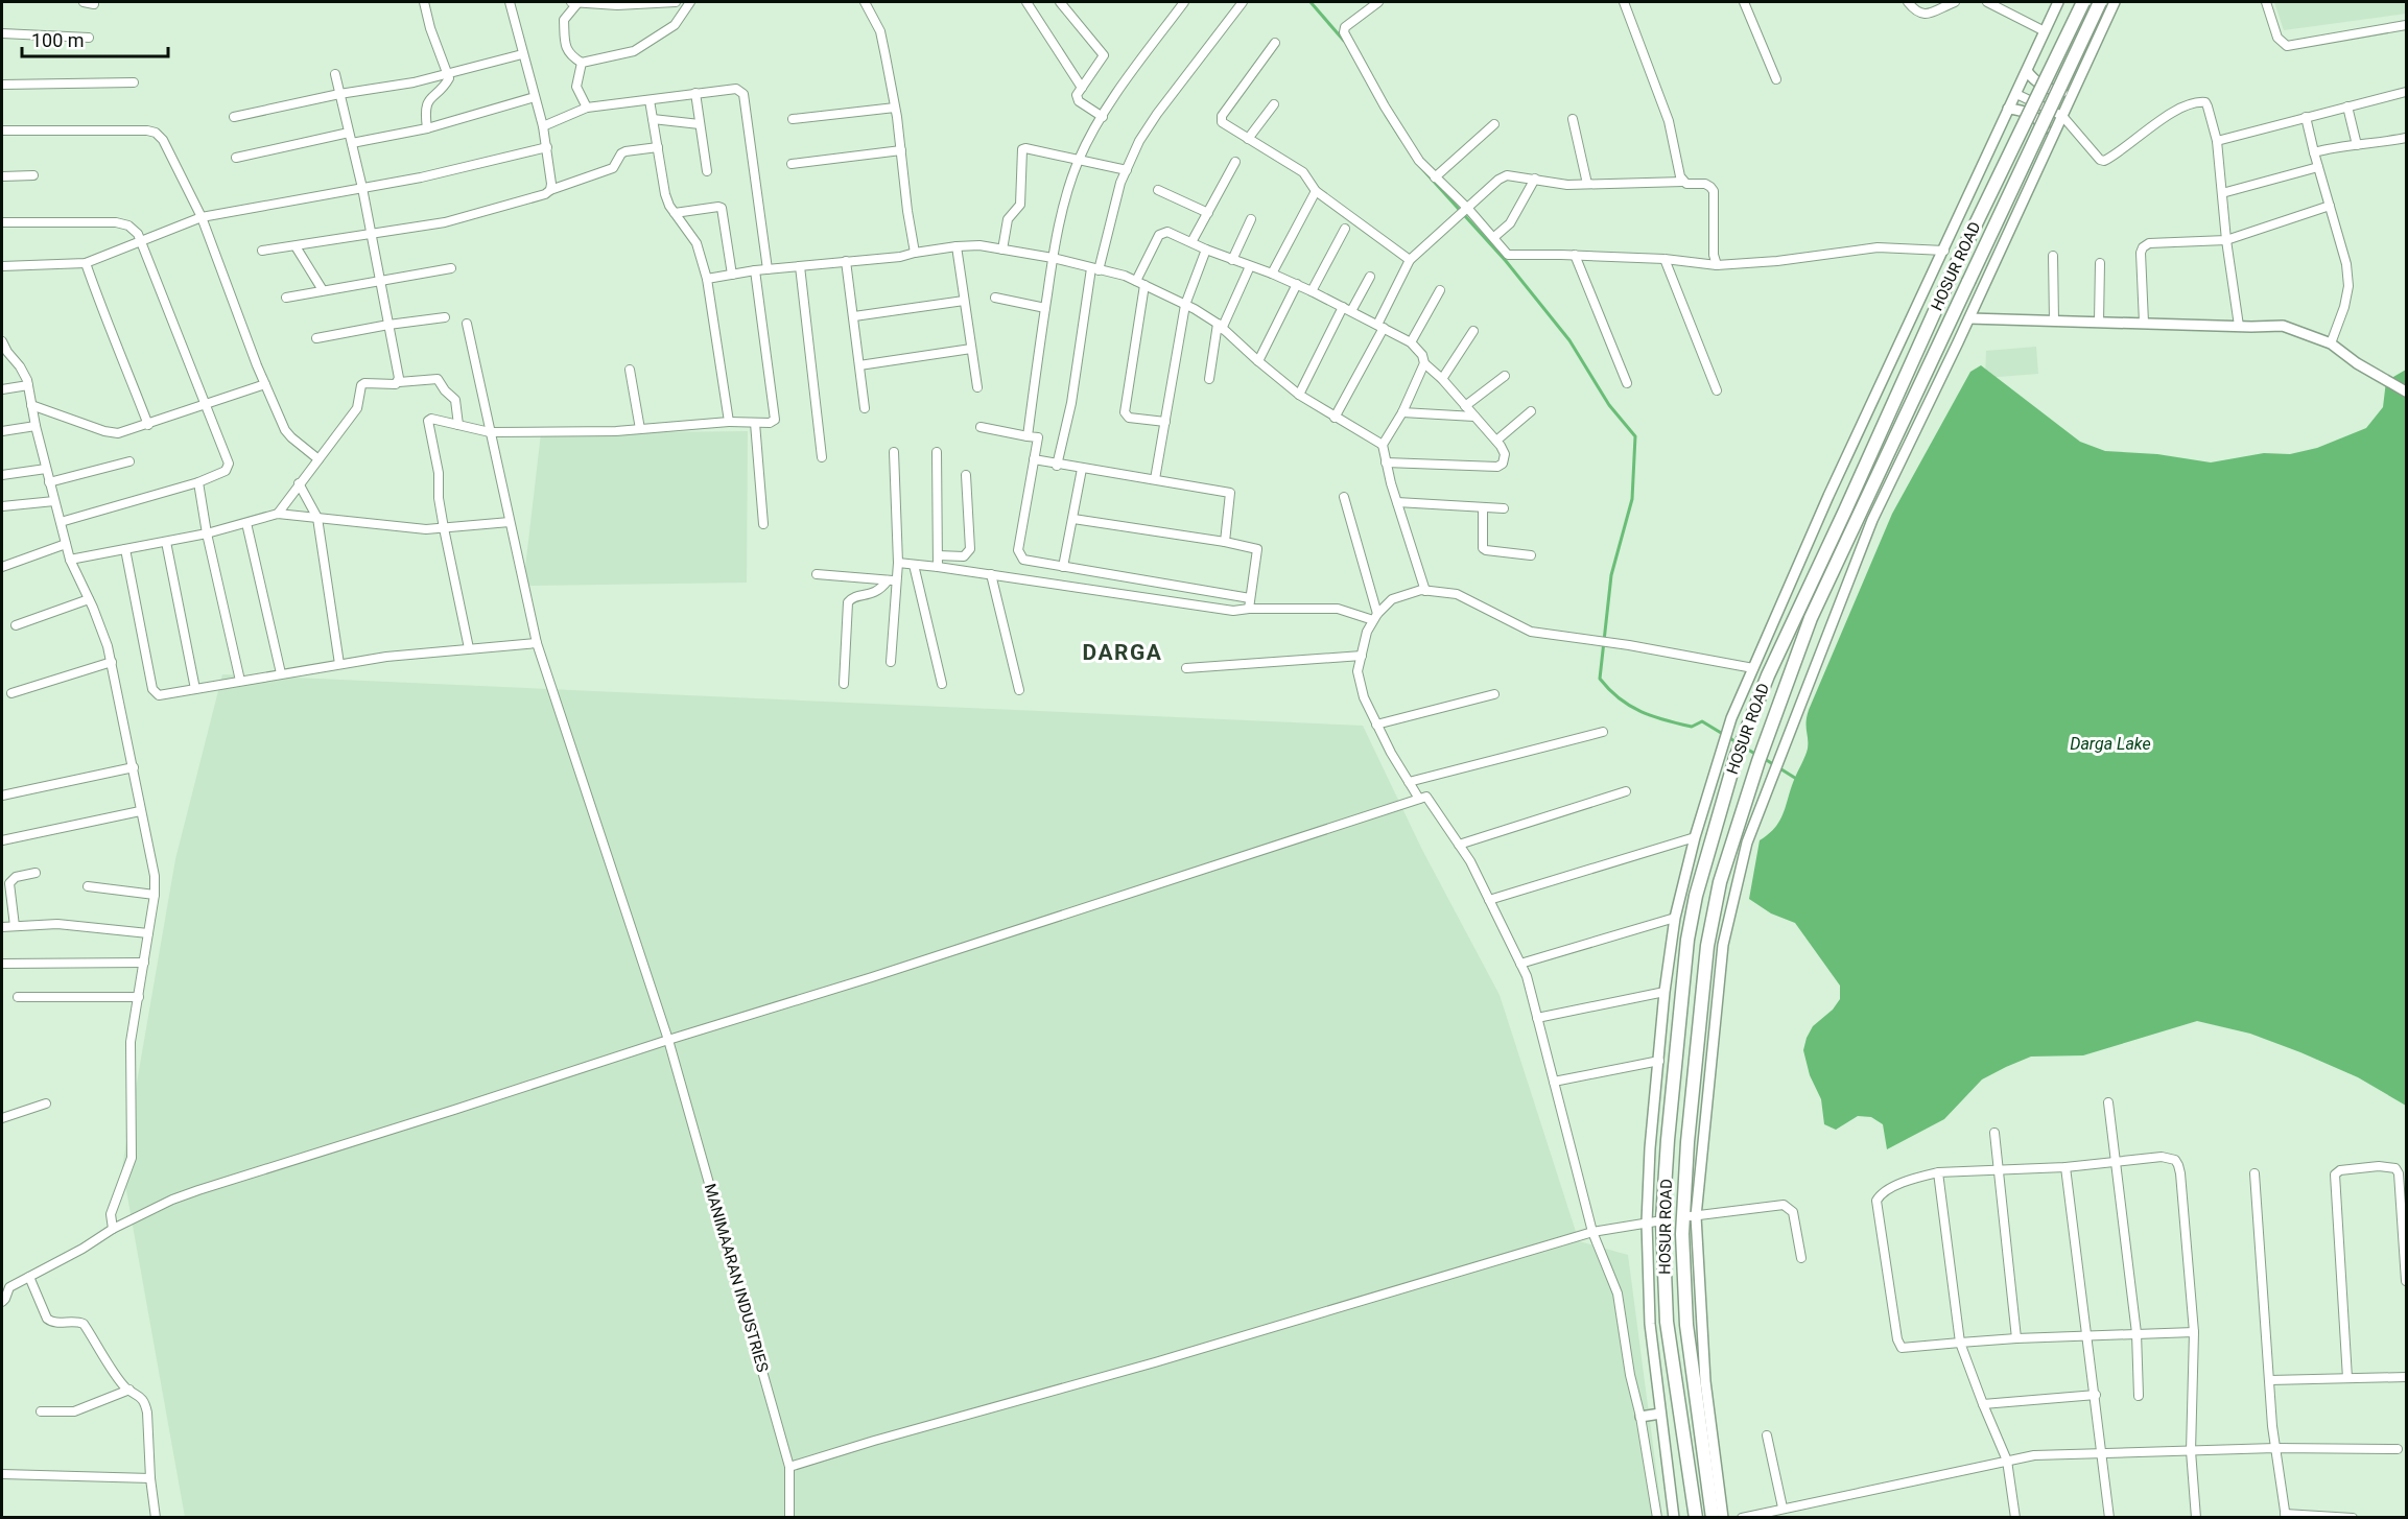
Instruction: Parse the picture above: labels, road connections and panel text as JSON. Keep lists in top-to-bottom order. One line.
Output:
{"streets":{"highway":["HOSUR ROAD"],"street":["MANIMAARAN INDUSTRIES"]},"districts":["DARGA"],"water":["Darga Lake"],"scale_bar":"100 m"}
